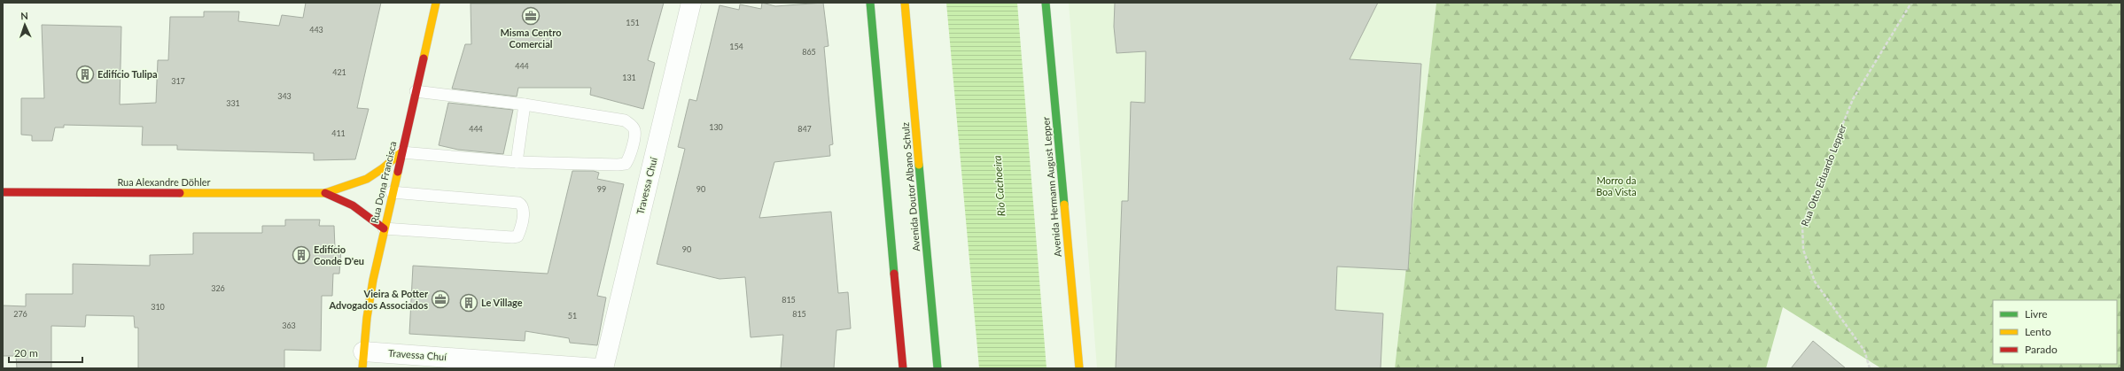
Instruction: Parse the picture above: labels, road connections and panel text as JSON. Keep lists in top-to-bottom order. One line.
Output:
{"streets":{"main road":["Rua Alexandre Döhler","Rua Dona Francisca","Avenida Doutor Albano Schulz","Avenida Hermann August Lepper"],"street":["Travessa Chuí"],"path":["Rua Otto Eduardo Lepper"]},"crossings":[["Rua Alexandre Döhler","Rua Dona Francisca"],["Rua Dona Francisca","Travessa Chuí"]],"water":["Rio Cachoeira"],"parks":["Morro da Boa Vista"],"places":{"office":["Misma Centro Comercial","Vieira & Potter Advogados Associados"],"building":["Edifício Tulipa","Edifício Conde D'eu","Le Village"]},"house_numbers":["151","443","154","865","444","421","131","317","343","331","130","444","847","411","99","90","90","326","815","310","276","815","51","363"],"legend":["Livre","Lento","Parado"],"scale_bar":"20 m","north":"top"}
